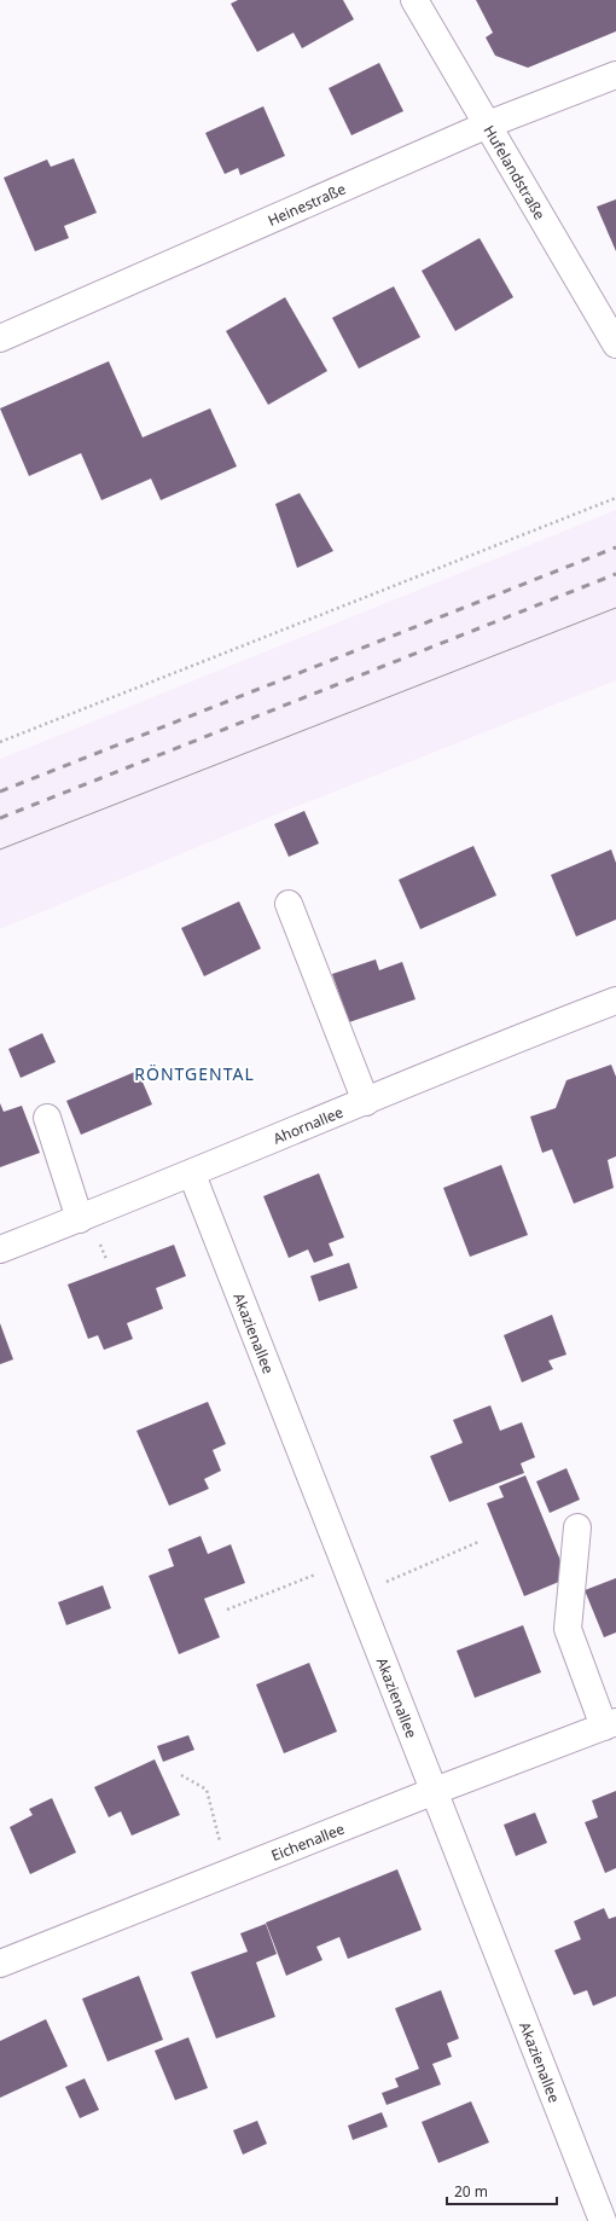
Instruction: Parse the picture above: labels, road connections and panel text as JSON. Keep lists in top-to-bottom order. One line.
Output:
{"streets":{"street":["Hufelandstraße","Heinestraße","Ahornallee","Akazienallee","Eichenallee"]},"crossings":[["Hufelandstraße","Heinestraße"],["Ahornallee","Akazienallee"],["Akazienallee","Eichenallee"]],"districts":["RÖNTGENTAL"],"scale_bar":"20 m"}
